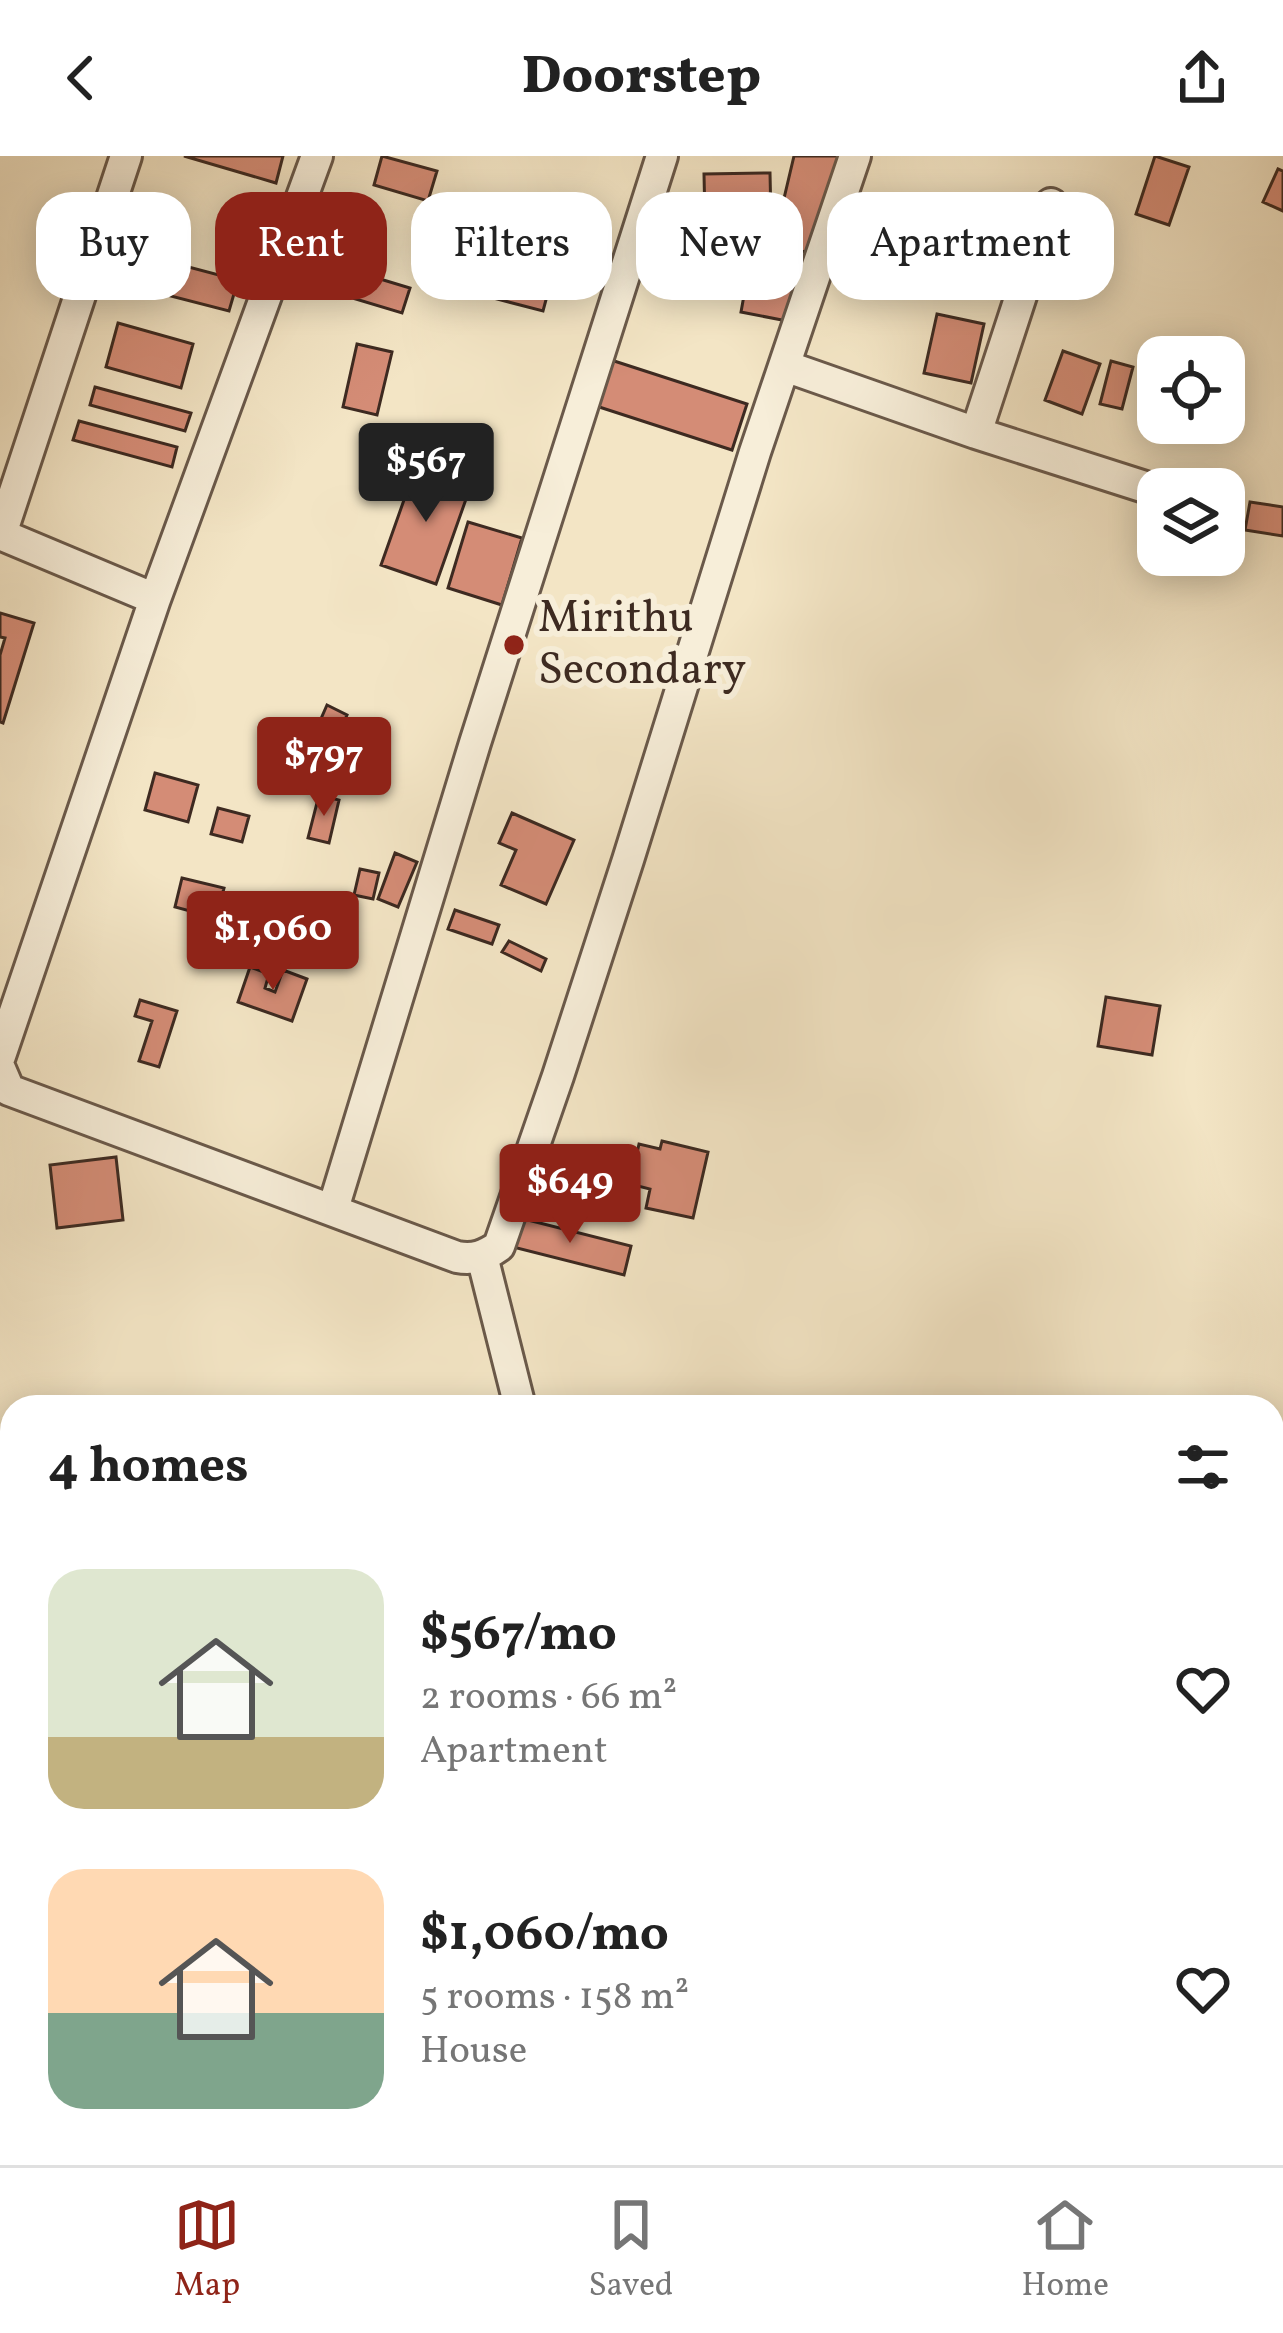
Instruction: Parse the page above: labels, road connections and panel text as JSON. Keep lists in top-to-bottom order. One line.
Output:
{"places":["Mirithu Secondary"],"page":{"header":"Doorstep","chip":["Buy","Rent","Filters","New","Apartment"],"price":["$567","$797","$1,060","$649"],"heading":"4 homes","list":[{"name":"$567/mo","note":"2 rooms · 66 m² · Apartment"},{"name":"$1,060/mo","note":"5 rooms · 158 m² · House"}],"tabs":["Map","Saved","Home"]}}
